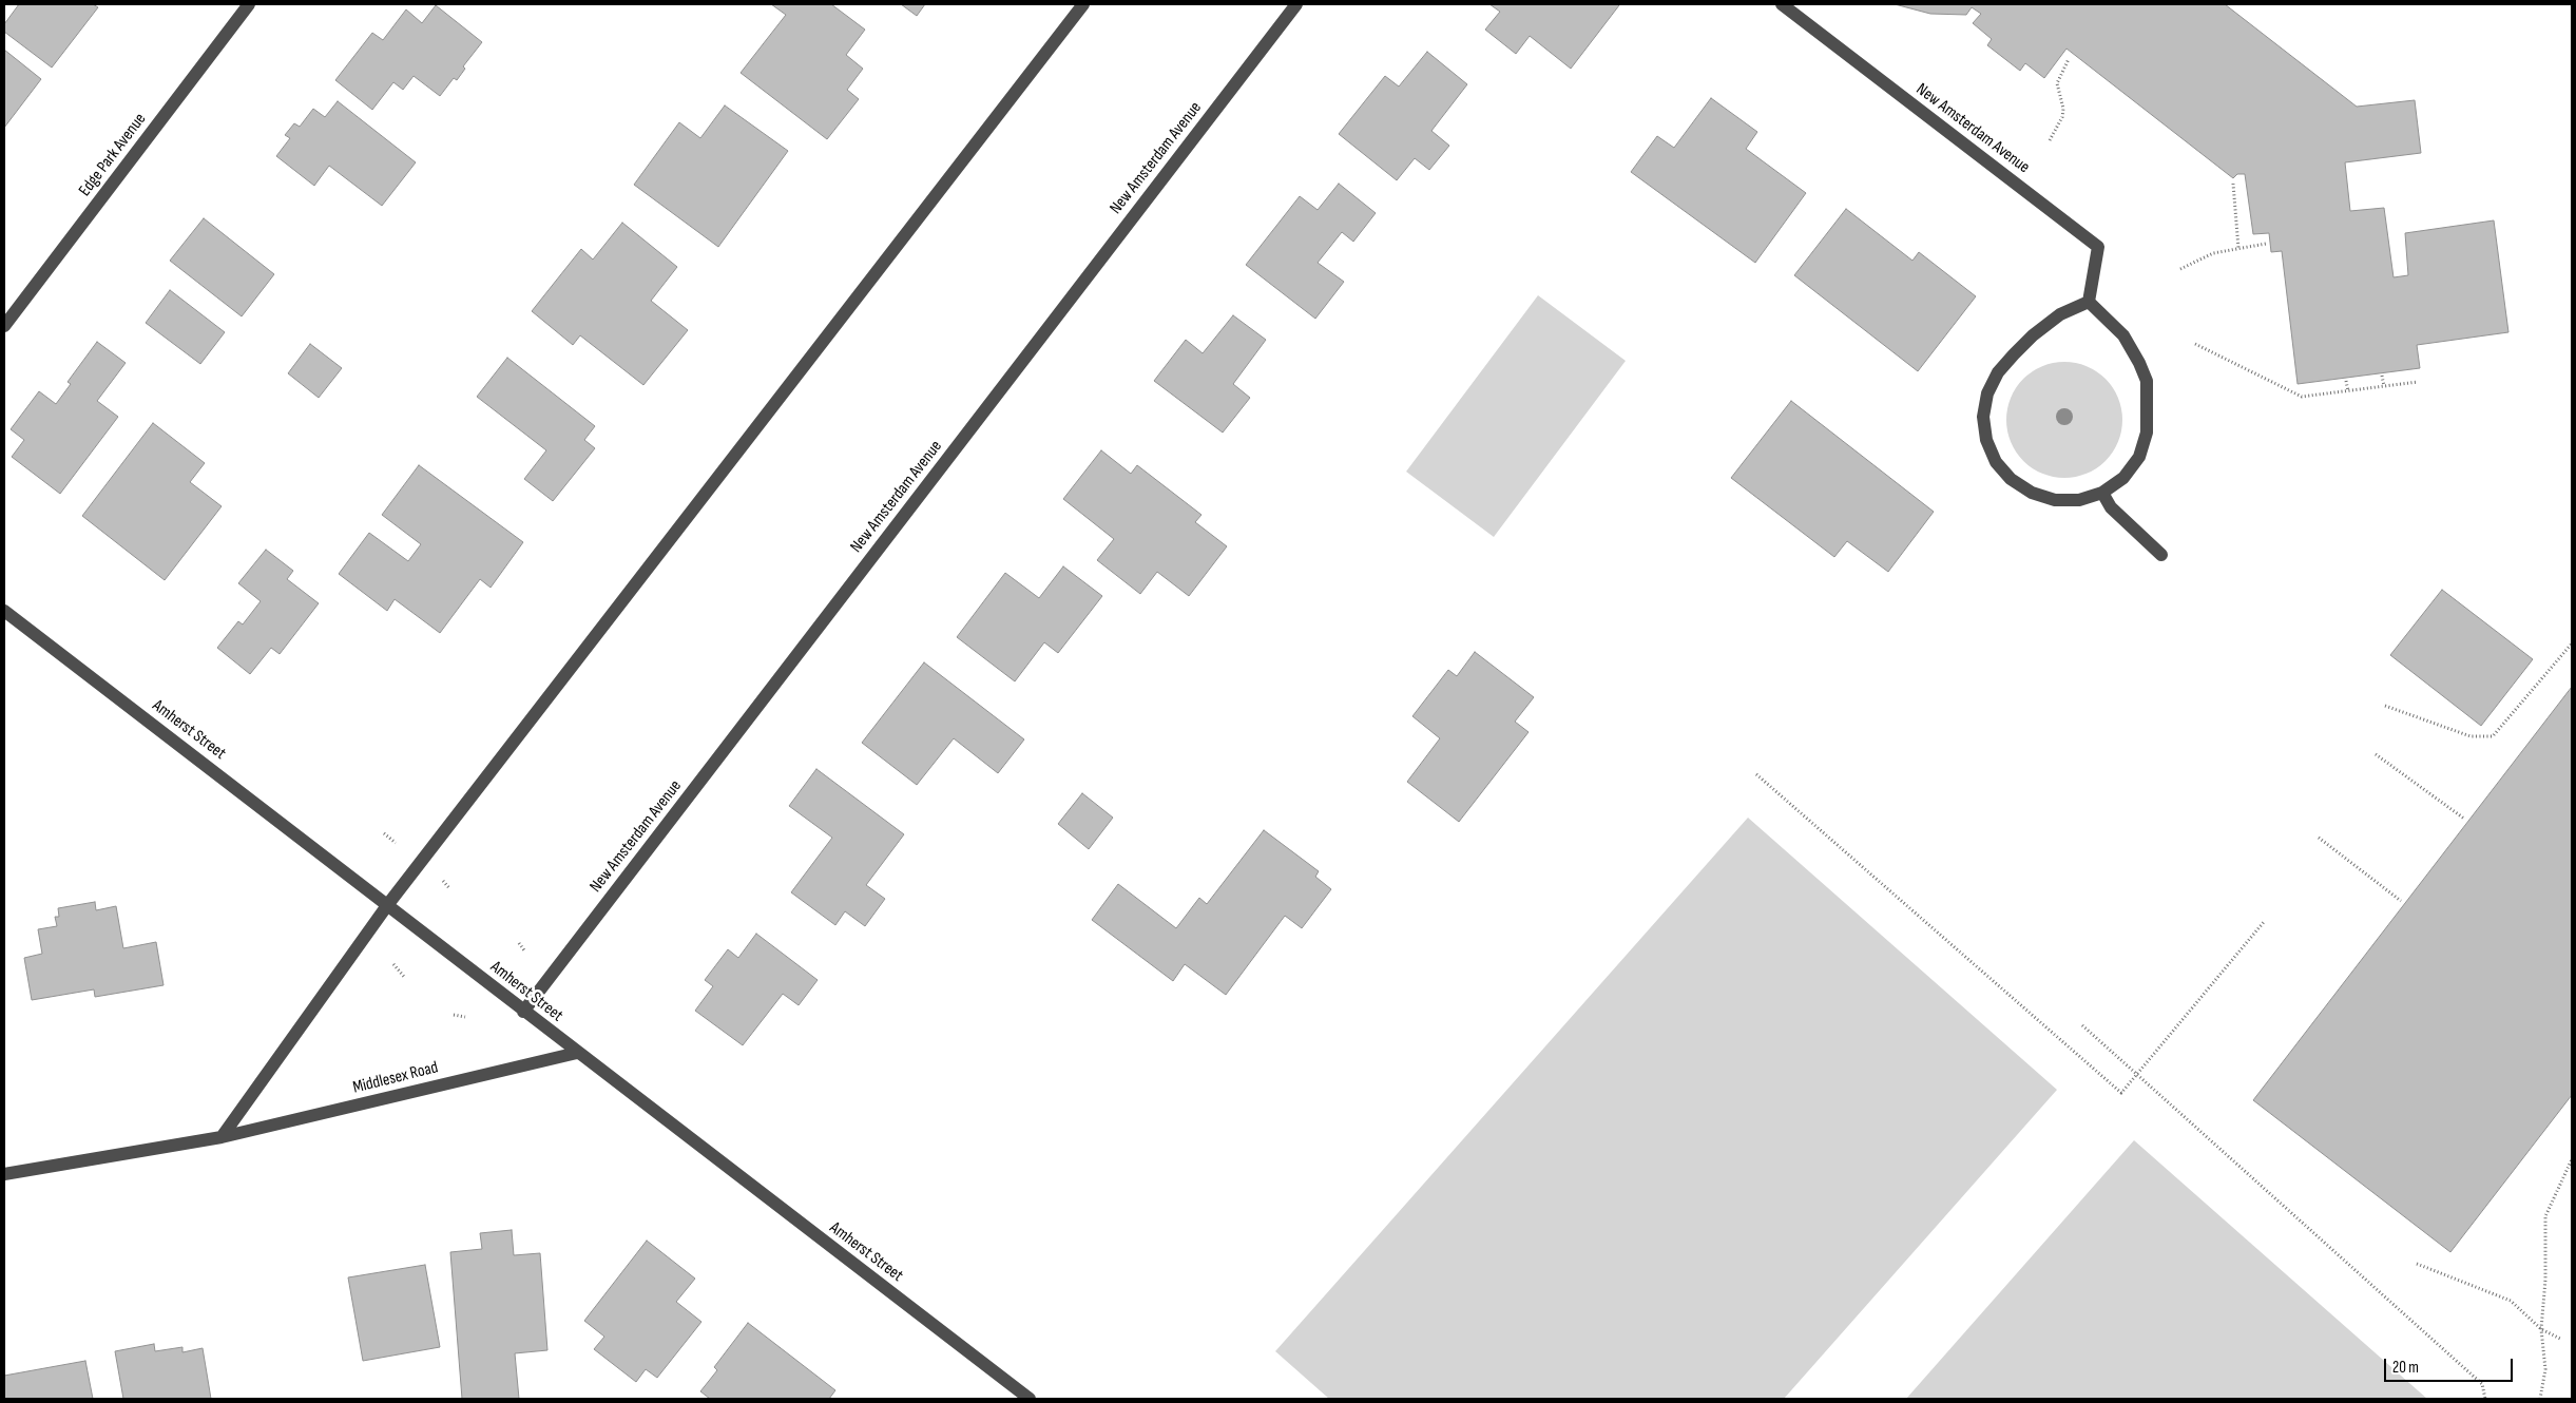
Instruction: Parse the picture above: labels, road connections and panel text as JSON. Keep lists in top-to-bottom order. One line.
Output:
{"streets":{"street":["New Amsterdam Avenue","Edge Park Avenue","Amherst Street","Middlesex Road"]},"crossings":[["New Amsterdam Avenue","Amherst Street"],["Amherst Street","Middlesex Road"]],"scale_bar":"20 m"}
